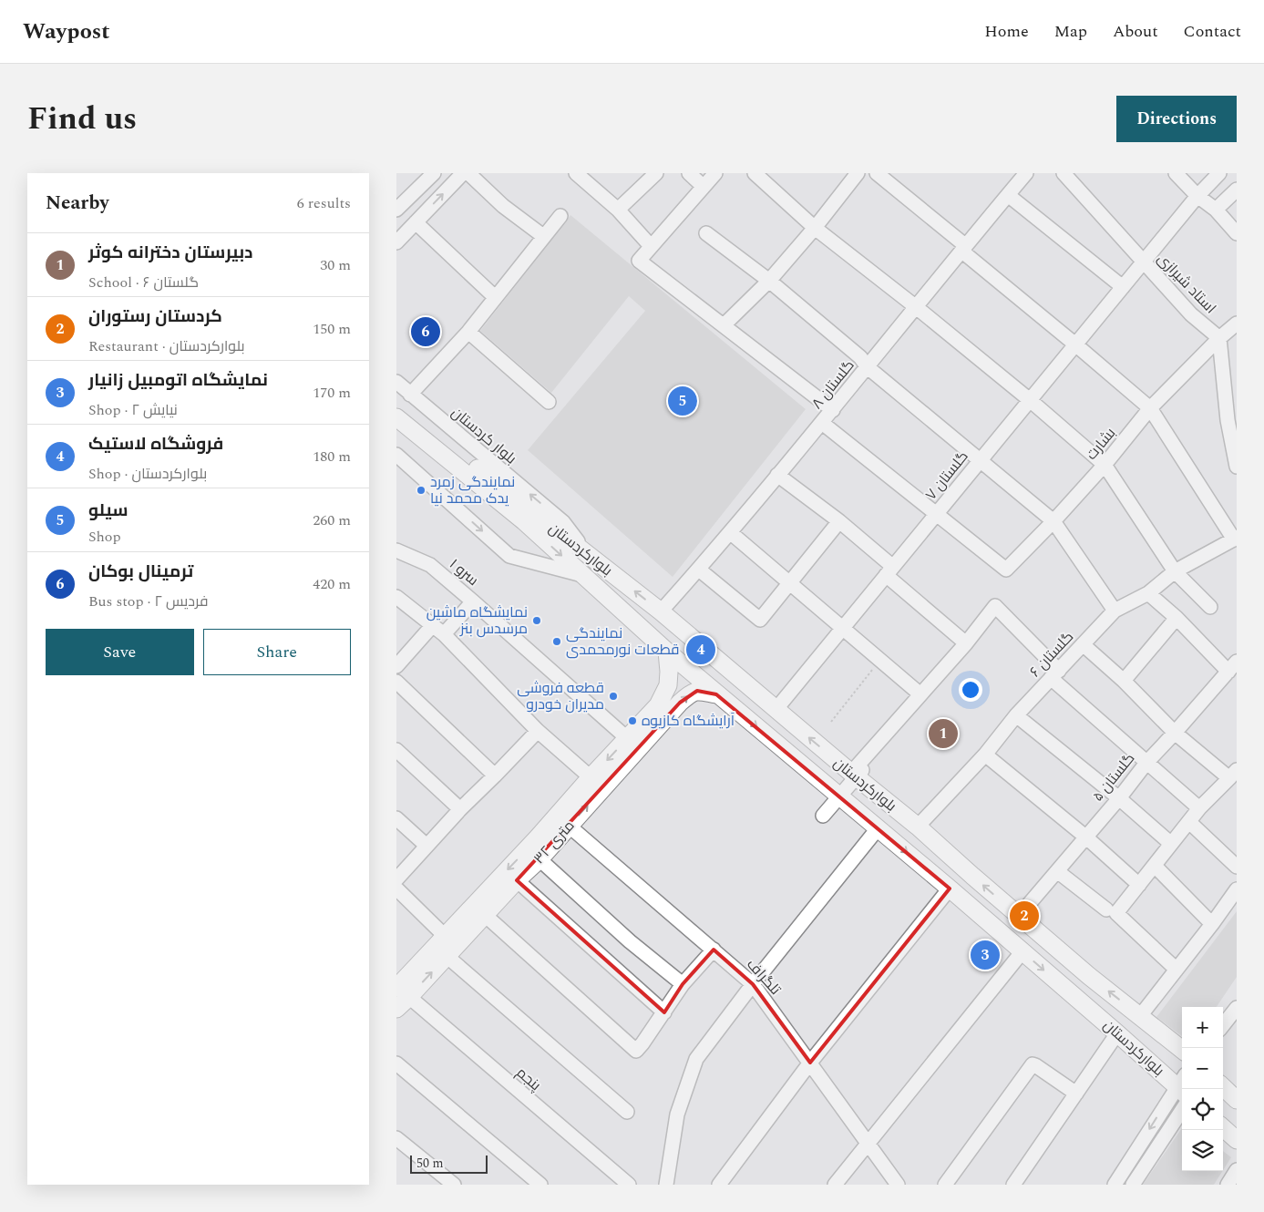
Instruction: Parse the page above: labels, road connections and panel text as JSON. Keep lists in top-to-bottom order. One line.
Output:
{"streets":{"main road":["بلوارکردستان","۳۲ متری"],"street":["استاد شیرازی","گلستان ۸","بلوار کردستان","بشارت","گلستان ۷","سرو ۱","گلستان ۶","گلستان ۵","تلگراف","پنجم"]},"crossings":[["استاد شیرازی","بشارت"],["استاد شیرازی","گلستان ۷"],["گلستان ۸","بلوارکردستان"],["بلوار کردستان","بلوارکردستان"],["بشارت","گلستان ۷"],["گلستان ۷","بلوارکردستان"],["بلوارکردستان","گلستان ۶"],["بلوارکردستان","گلستان ۵"],["بلوارکردستان","۳۲ متری"],["سرو ۱","۳۲ متری"],["۳۲ متری","تلگراف"],["۳۲ متری","پنجم"]],"places":["نمایندگی زمرد یدک محمد نیا","نمایشگاه ماشین مرسدس بنز","نمایندگی قطعات نورمحمدی","قطعه فروشی مدیران خودرو","آرایشگاه کازیوه"],"scale_bar":"50 m","page":{"header":"Waypost","nav":["Home","Map","About","Contact"],"title":"Find us","buttons":["Directions",["Save","Share"]],"heading":["Nearby","6 results"],"list":[{"mark":"1","name":"دبیرستان دخترانه کوثر","note":"School · گلستان ۶","value":"30 m"},{"mark":"2","name":"کردستان رستوران","note":"Restaurant · بلوارکردستان","value":"150 m"},{"mark":"3","name":"نمایشگاه اتومبیل زانیار","note":"Shop · نیایش ۲","value":"170 m"},{"mark":"4","name":"فروشگاه لاستیک","note":"Shop · بلوارکردستان","value":"180 m"},{"mark":"5","name":"سیلو","note":"Shop","value":"260 m"},{"mark":"6","name":"ترمینال بوکان","note":"Bus stop · فردیس ۲","value":"420 m"}],"pins":["6","5","4","1","2","3"],"map_buttons":["+","−"],"scale":"50 m"}}
